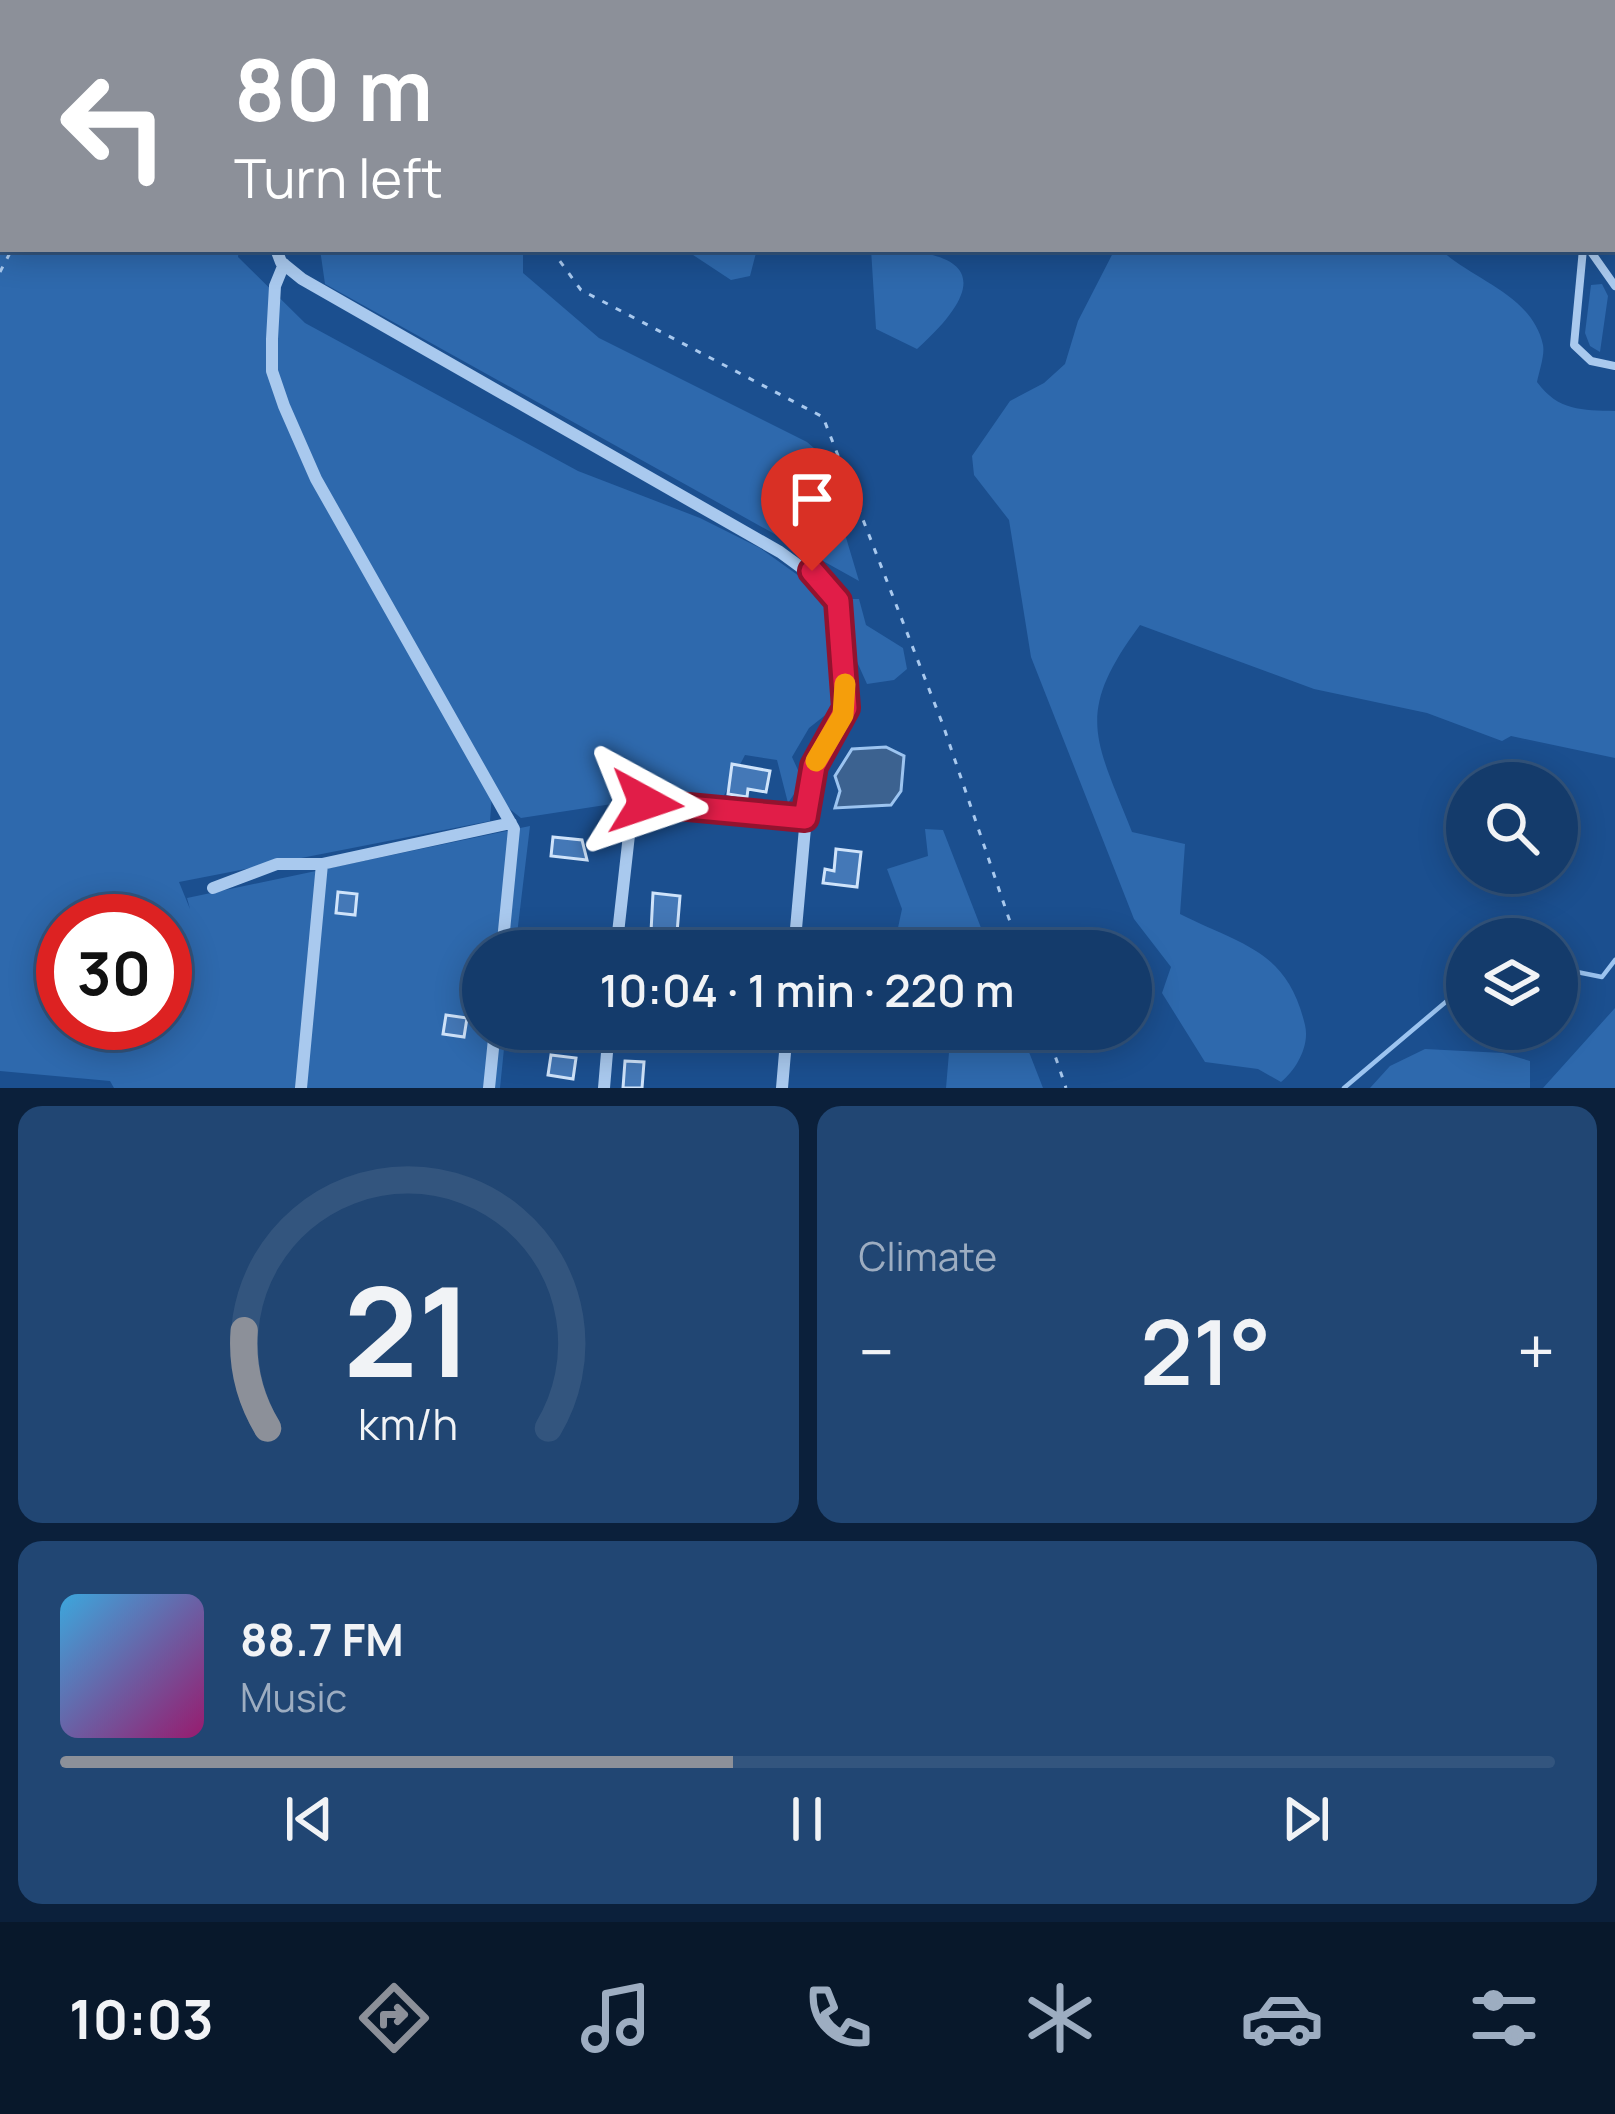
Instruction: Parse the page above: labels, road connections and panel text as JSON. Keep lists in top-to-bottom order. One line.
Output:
{"page":{"turn":["80 m","Turn left"],"limit":"30","trip":"10:04 · 1 min · 220 m","tile":"Climate","heat":["−","21°","+"],"song":["88.7 FM","Music"],"tabs":"10:03","gauge":["21","km/h"]}}
